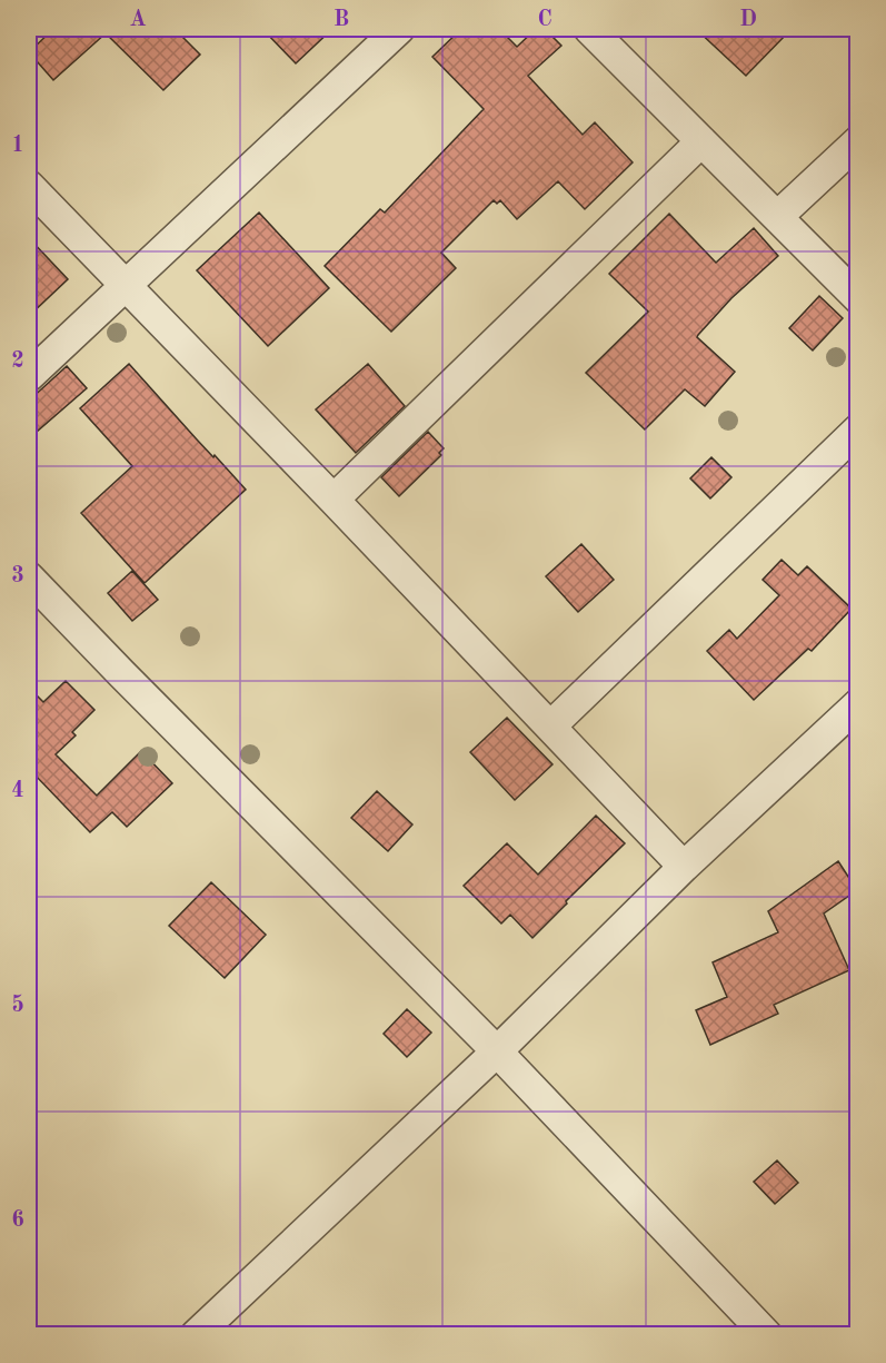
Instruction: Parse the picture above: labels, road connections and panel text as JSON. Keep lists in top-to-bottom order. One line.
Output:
{"grid":{"columns":["A","B","C","D"],"rows":["1","2","3","4","5","6"]}}
